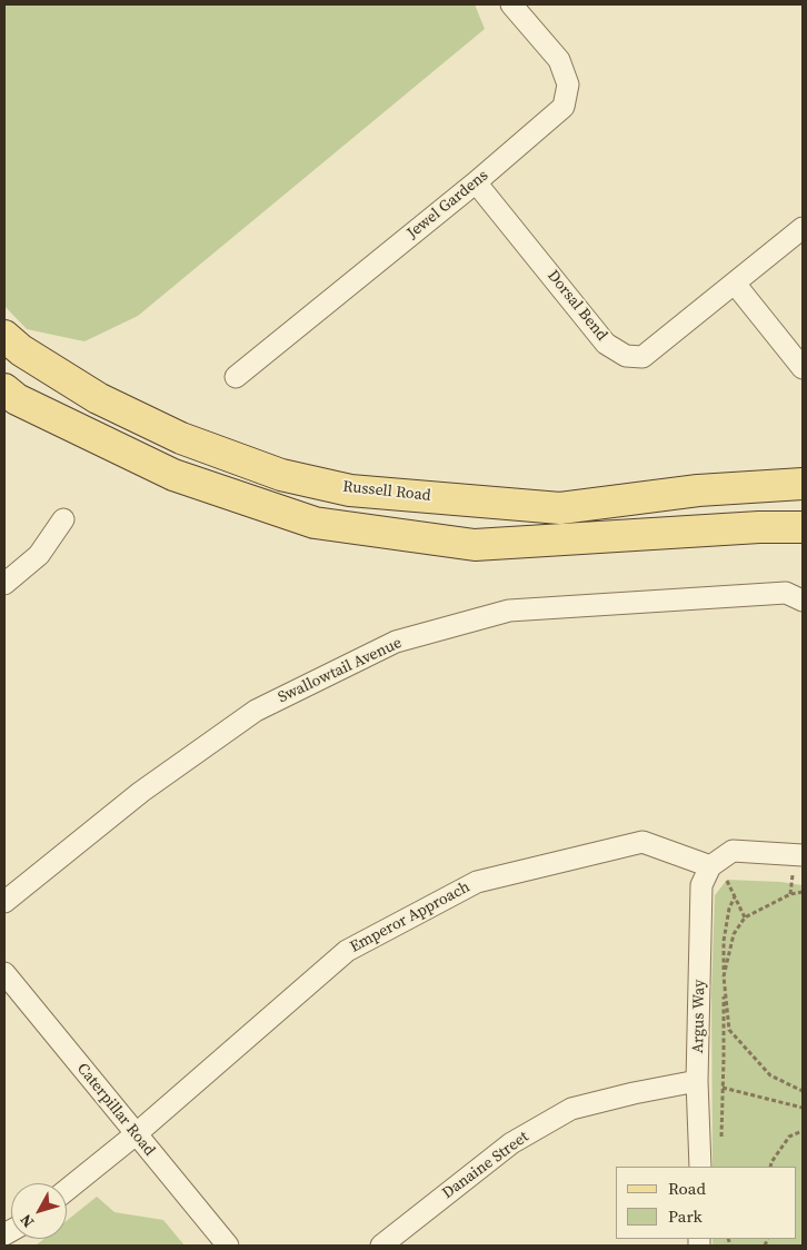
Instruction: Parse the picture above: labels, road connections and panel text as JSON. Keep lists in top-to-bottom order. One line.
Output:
{"streets":{"main road":["Russell Road"],"street":["Jewel Gardens","Dorsal Bend","Swallowtail Avenue","Emperor Approach","Argus Way","Caterpillar Road","Danaine Street"]},"crossings":[["Jewel Gardens","Dorsal Bend"],["Emperor Approach","Argus Way"],["Emperor Approach","Caterpillar Road"],["Argus Way","Danaine Street"]],"legend":["Road","Park"],"north":"bottom left"}
